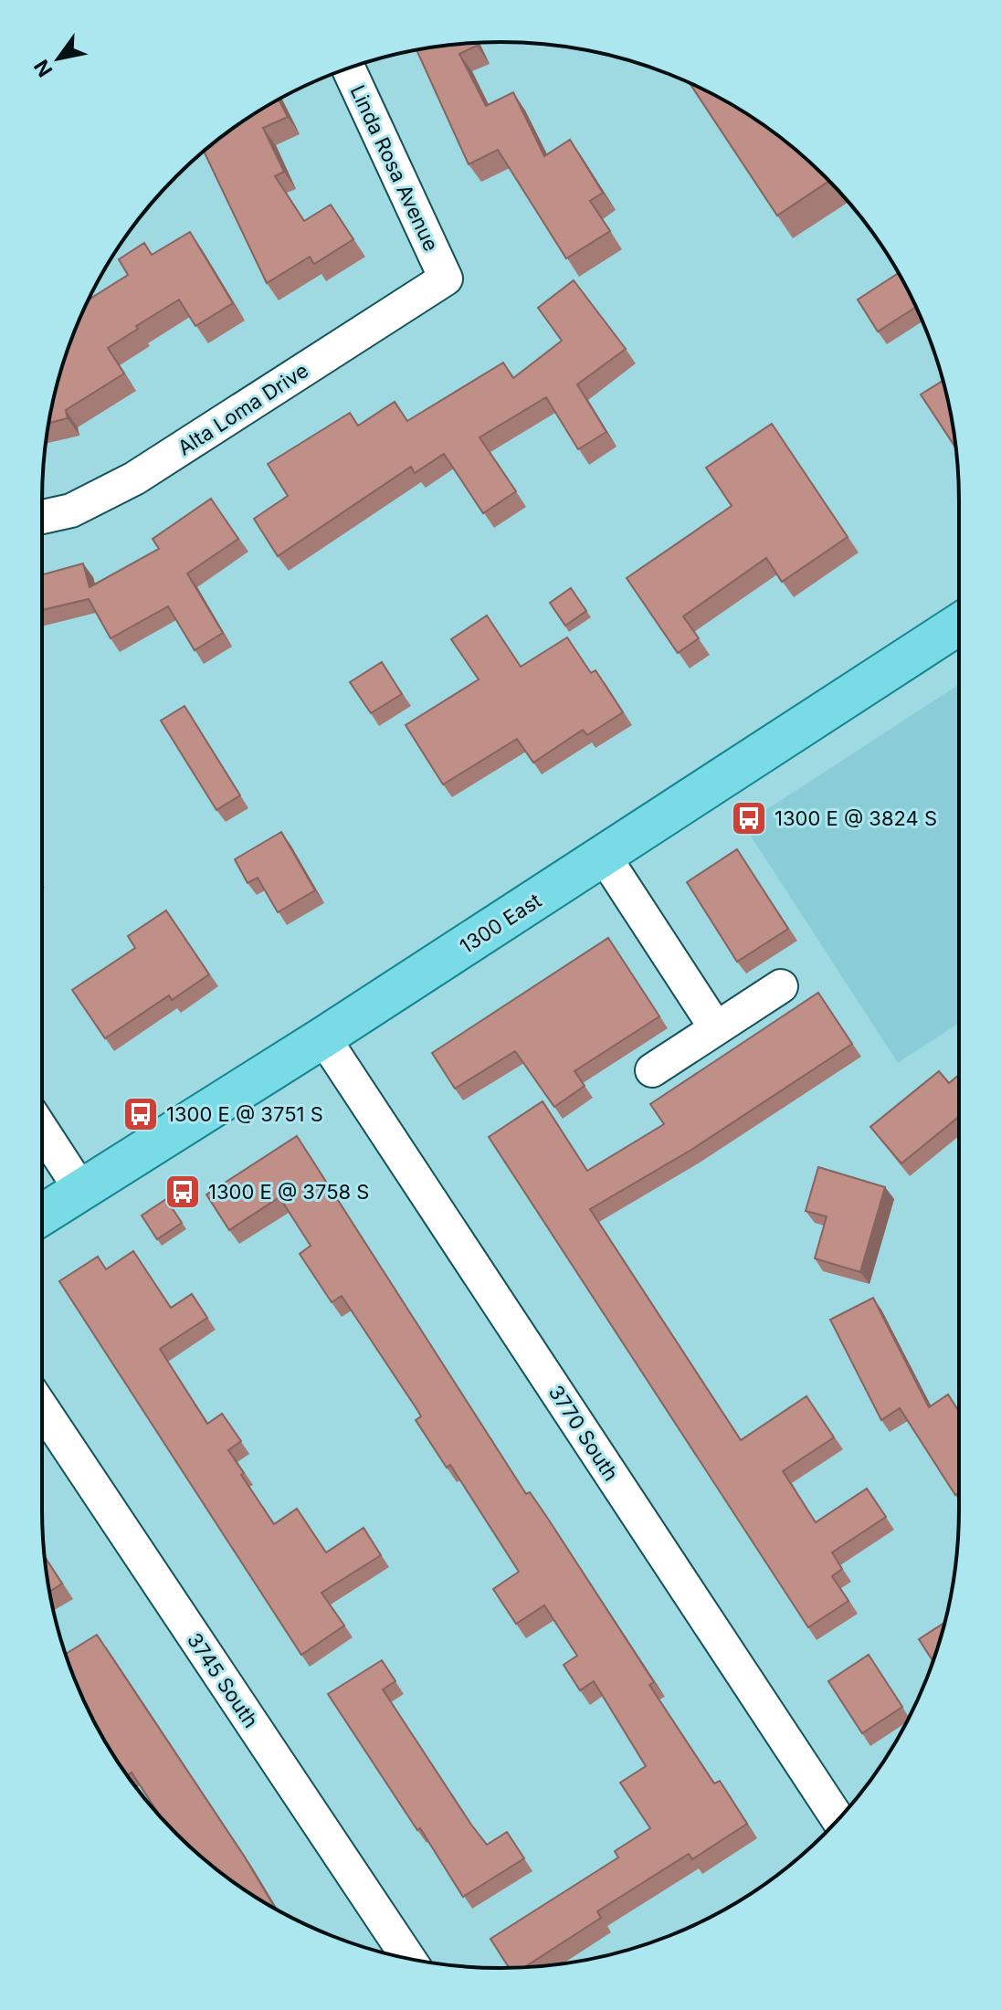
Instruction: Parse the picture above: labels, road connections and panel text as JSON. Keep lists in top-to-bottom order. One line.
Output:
{"streets":{"main road":["1300 East"],"street":["Linda Rosa Avenue","Alta Loma Drive","3770 South","3745 South"]},"crossings":[["Linda Rosa Avenue","Alta Loma Drive"],["1300 East","3770 South"]],"places":{"bus stop":["1300 E @ 3824 S","1300 E @ 3751 S","1300 E @ 3758 S"]},"north":"bottom left"}
